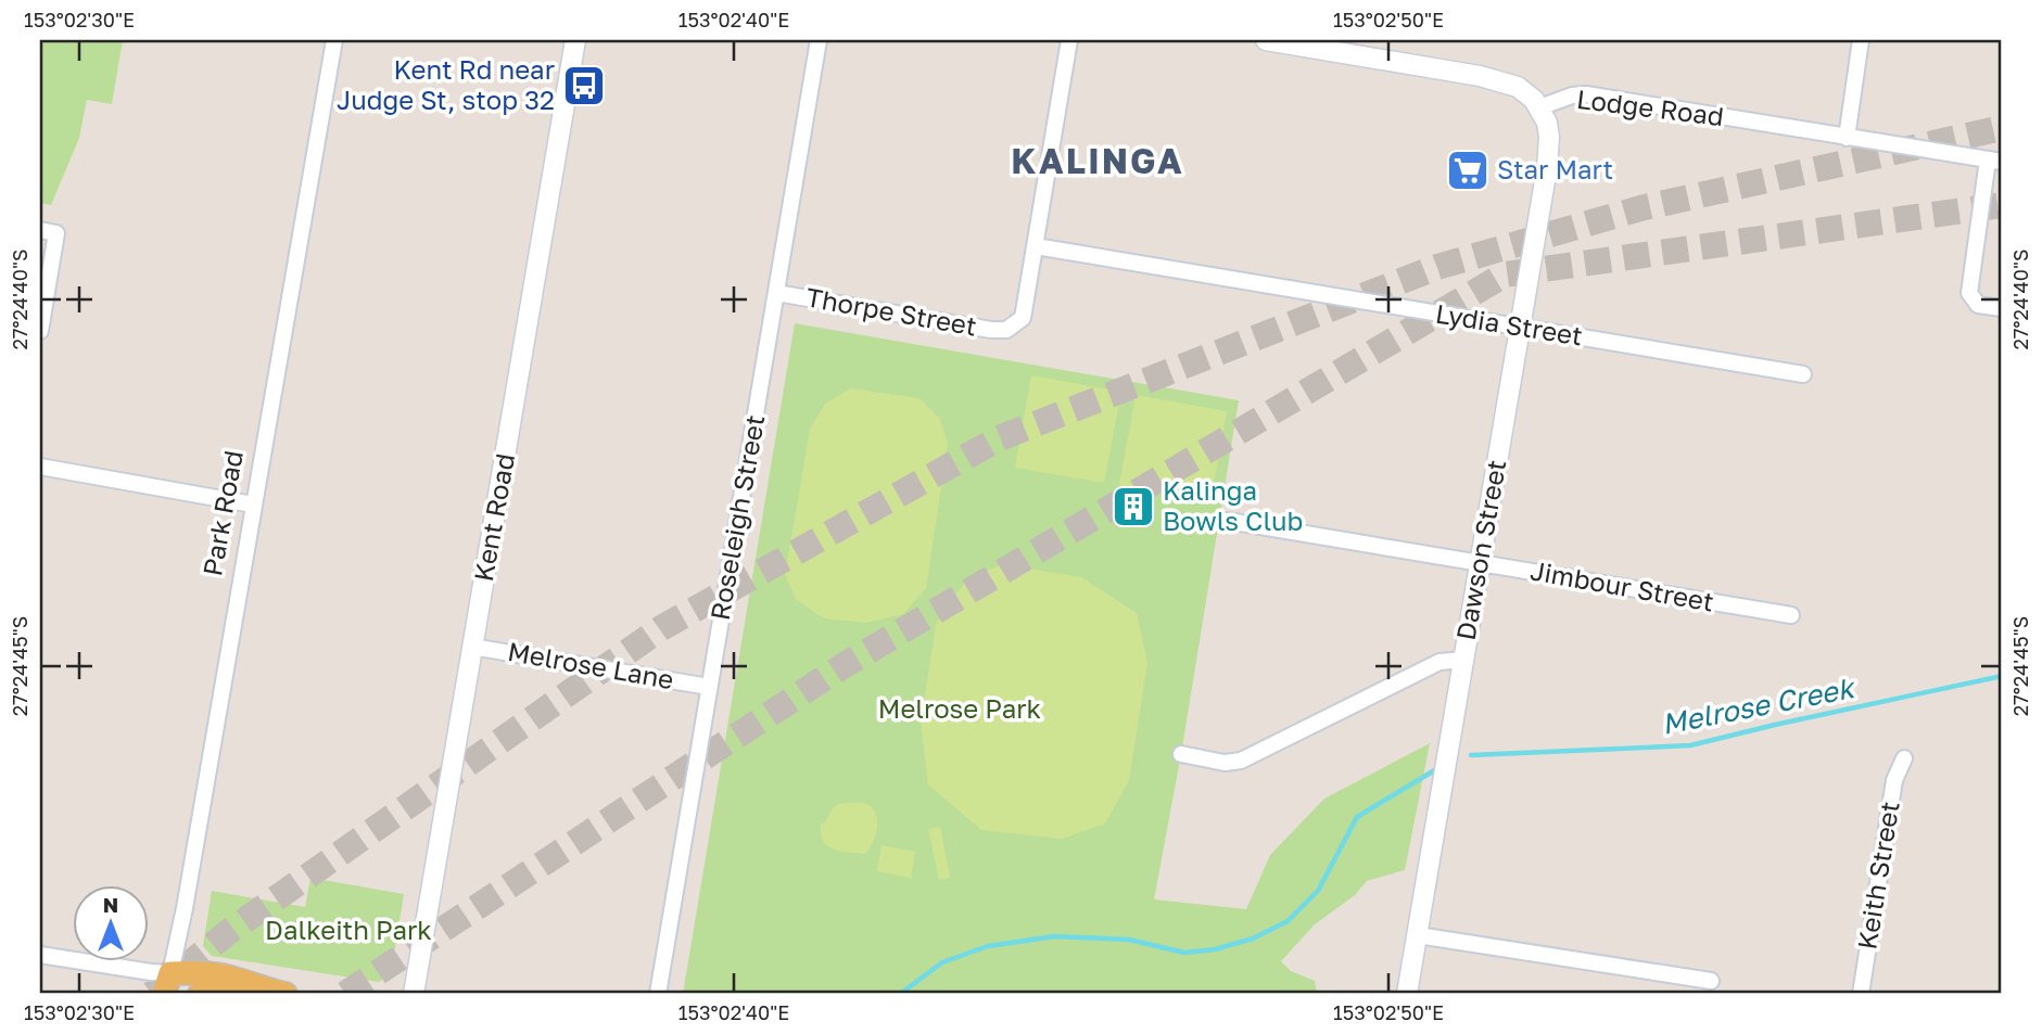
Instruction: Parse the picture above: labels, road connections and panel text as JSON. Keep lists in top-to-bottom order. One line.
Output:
{"streets":{"street":["Lodge Road","Thorpe Street","Lydia Street","Park Road","Kent Road","Roseleigh Street","Dawson Street","Jimbour Street","Melrose Lane","Keith Street"]},"crossings":[["Lodge Road","Dawson Street"],["Thorpe Street","Lydia Street"],["Thorpe Street","Roseleigh Street"],["Lydia Street","Dawson Street"],["Kent Road","Melrose Lane"],["Roseleigh Street","Melrose Lane"],["Dawson Street","Jimbour Street"]],"districts":["KALINGA"],"water":["Melrose Creek"],"parks":["Melrose Park","Dalkeith Park"],"places":{"bus stop":["Kent Rd near Judge St, stop 32"],"supermarket":["Star Mart"],"building":["Kalinga Bowls Club"]},"north":"top","coordinates":["153°02'30\"E","153°02'40\"E","153°02'50\"E","27°24'40\"S","27°24'45\"S"]}
